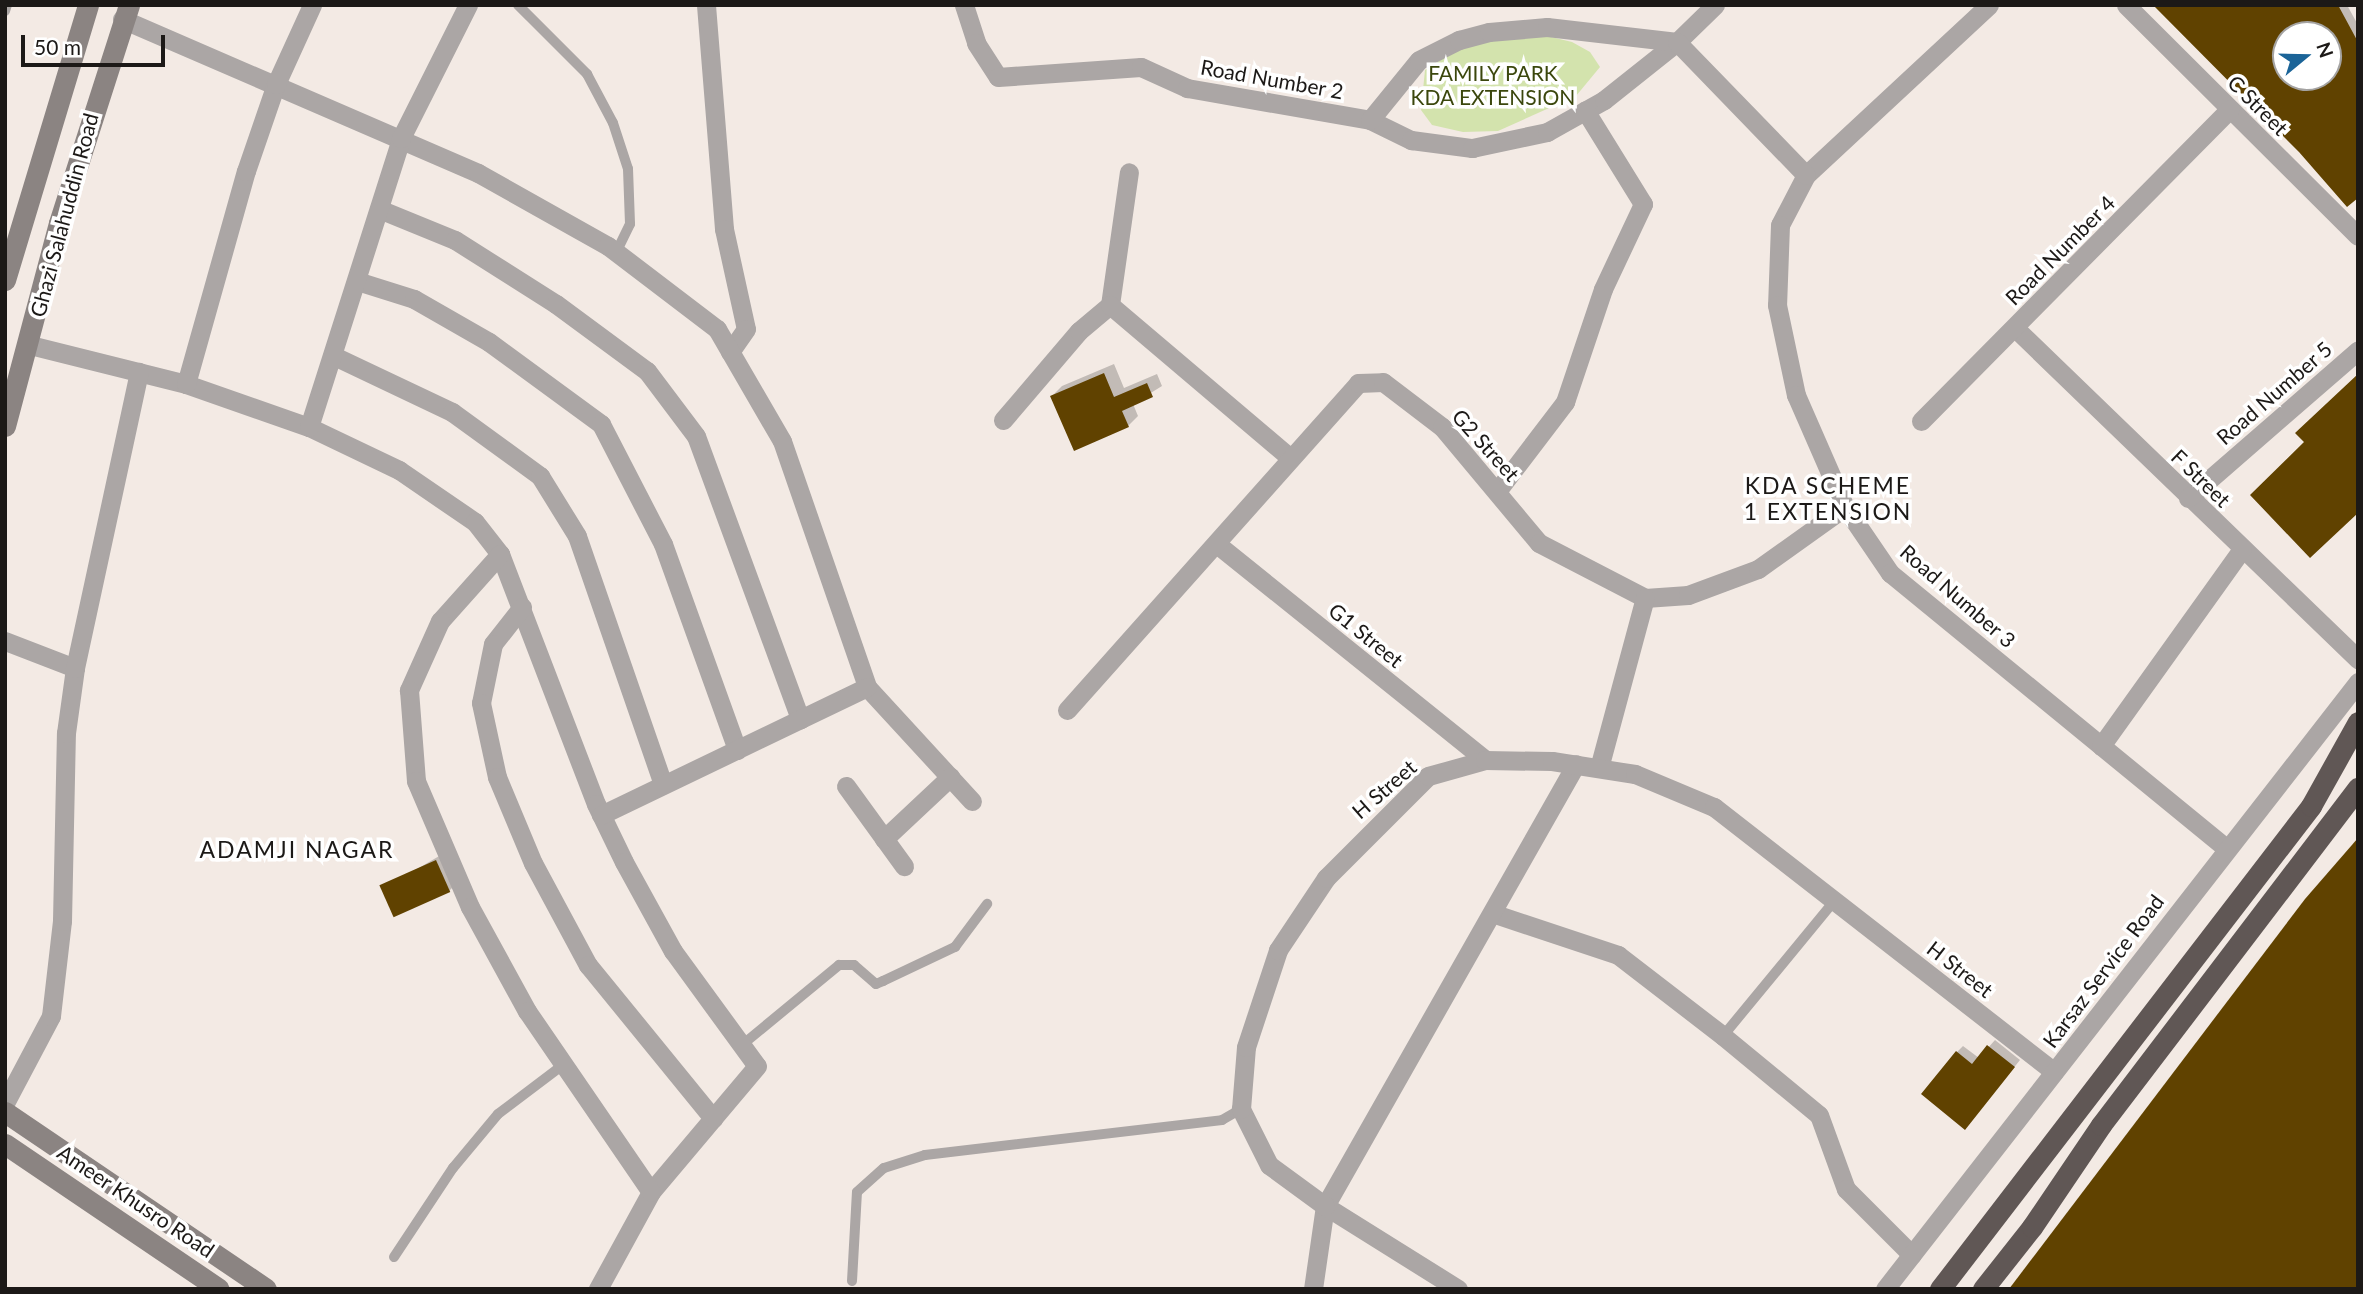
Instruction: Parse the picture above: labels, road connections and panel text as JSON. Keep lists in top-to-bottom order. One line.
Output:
{"streets":{"main road":["Ghazi Salahuddin Road","Ameer Khusro Road"],"street":["Road Number 2","C Street","Road Number 4","Road Number 5","G2 Street","F Street","Road Number 3","G1 Street","H Street","Karsaz Service Road"]},"crossings":[["C Street","Road Number 4"],["Road Number 4","F Street"],["Road Number 5","F Street"],["G2 Street","G1 Street"],["Road Number 3","Karsaz Service Road"],["G1 Street","H Street"],["H Street","Karsaz Service Road"]],"districts":["KDA SCHEME 1 EXTENSION","ADAMJI NAGAR"],"parks":["FAMILY PARK KDA EXTENSION"],"scale_bar":"50 m","north":"right"}
